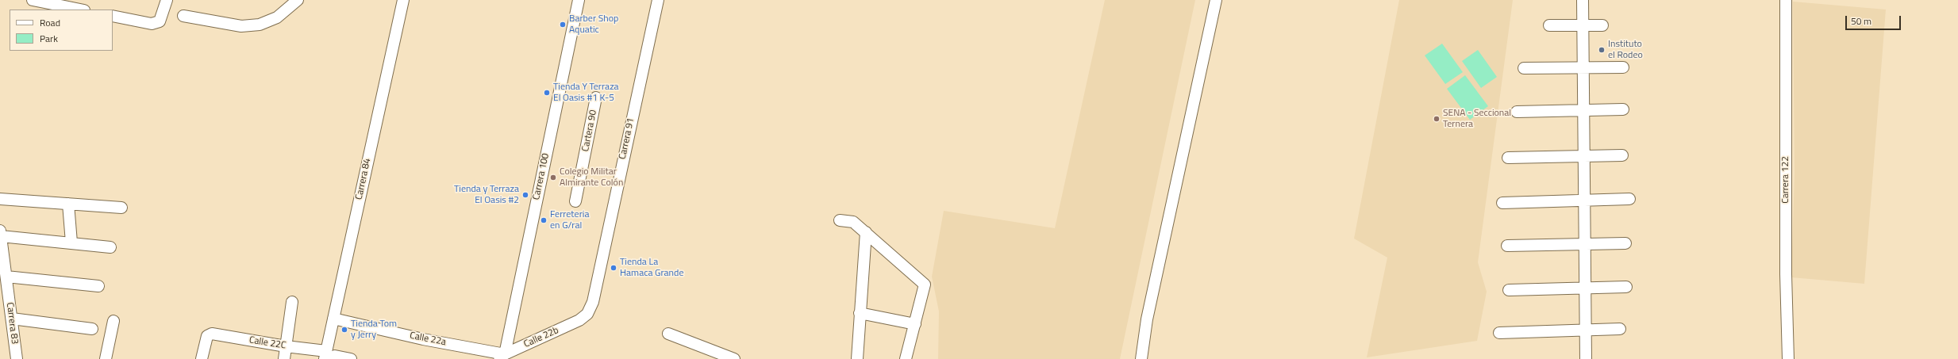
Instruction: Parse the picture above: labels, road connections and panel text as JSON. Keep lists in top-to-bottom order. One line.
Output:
{"streets":{"street":["Cartera 90","Carrera 91","Carrera 100","Carrera 84","Carrera 122","Carrera 83","Calle 22b","Calle 22a","Calle 22C"]},"crossings":[["Carrera 91","Calle 22b"],["Carrera 100","Calle 22b"],["Carrera 100","Calle 22a"],["Carrera 84","Calle 22a"],["Carrera 84","Calle 22C"],["Calle 22b","Calle 22a"]],"places":["Barber Shop Aquatic","Instituto el Rodeo","Tienda Y Terraza El Oasis #1 K-5","SENA - Seccional Ternera","Colegio Militar Almirante Colón","Tienda y Terraza El Oasis #2","Ferreteria en G/ral","Tienda La Hamaca Grande","Tienda Tom y Jerry"],"legend":["Road","Park"],"scale_bar":"50 m"}
